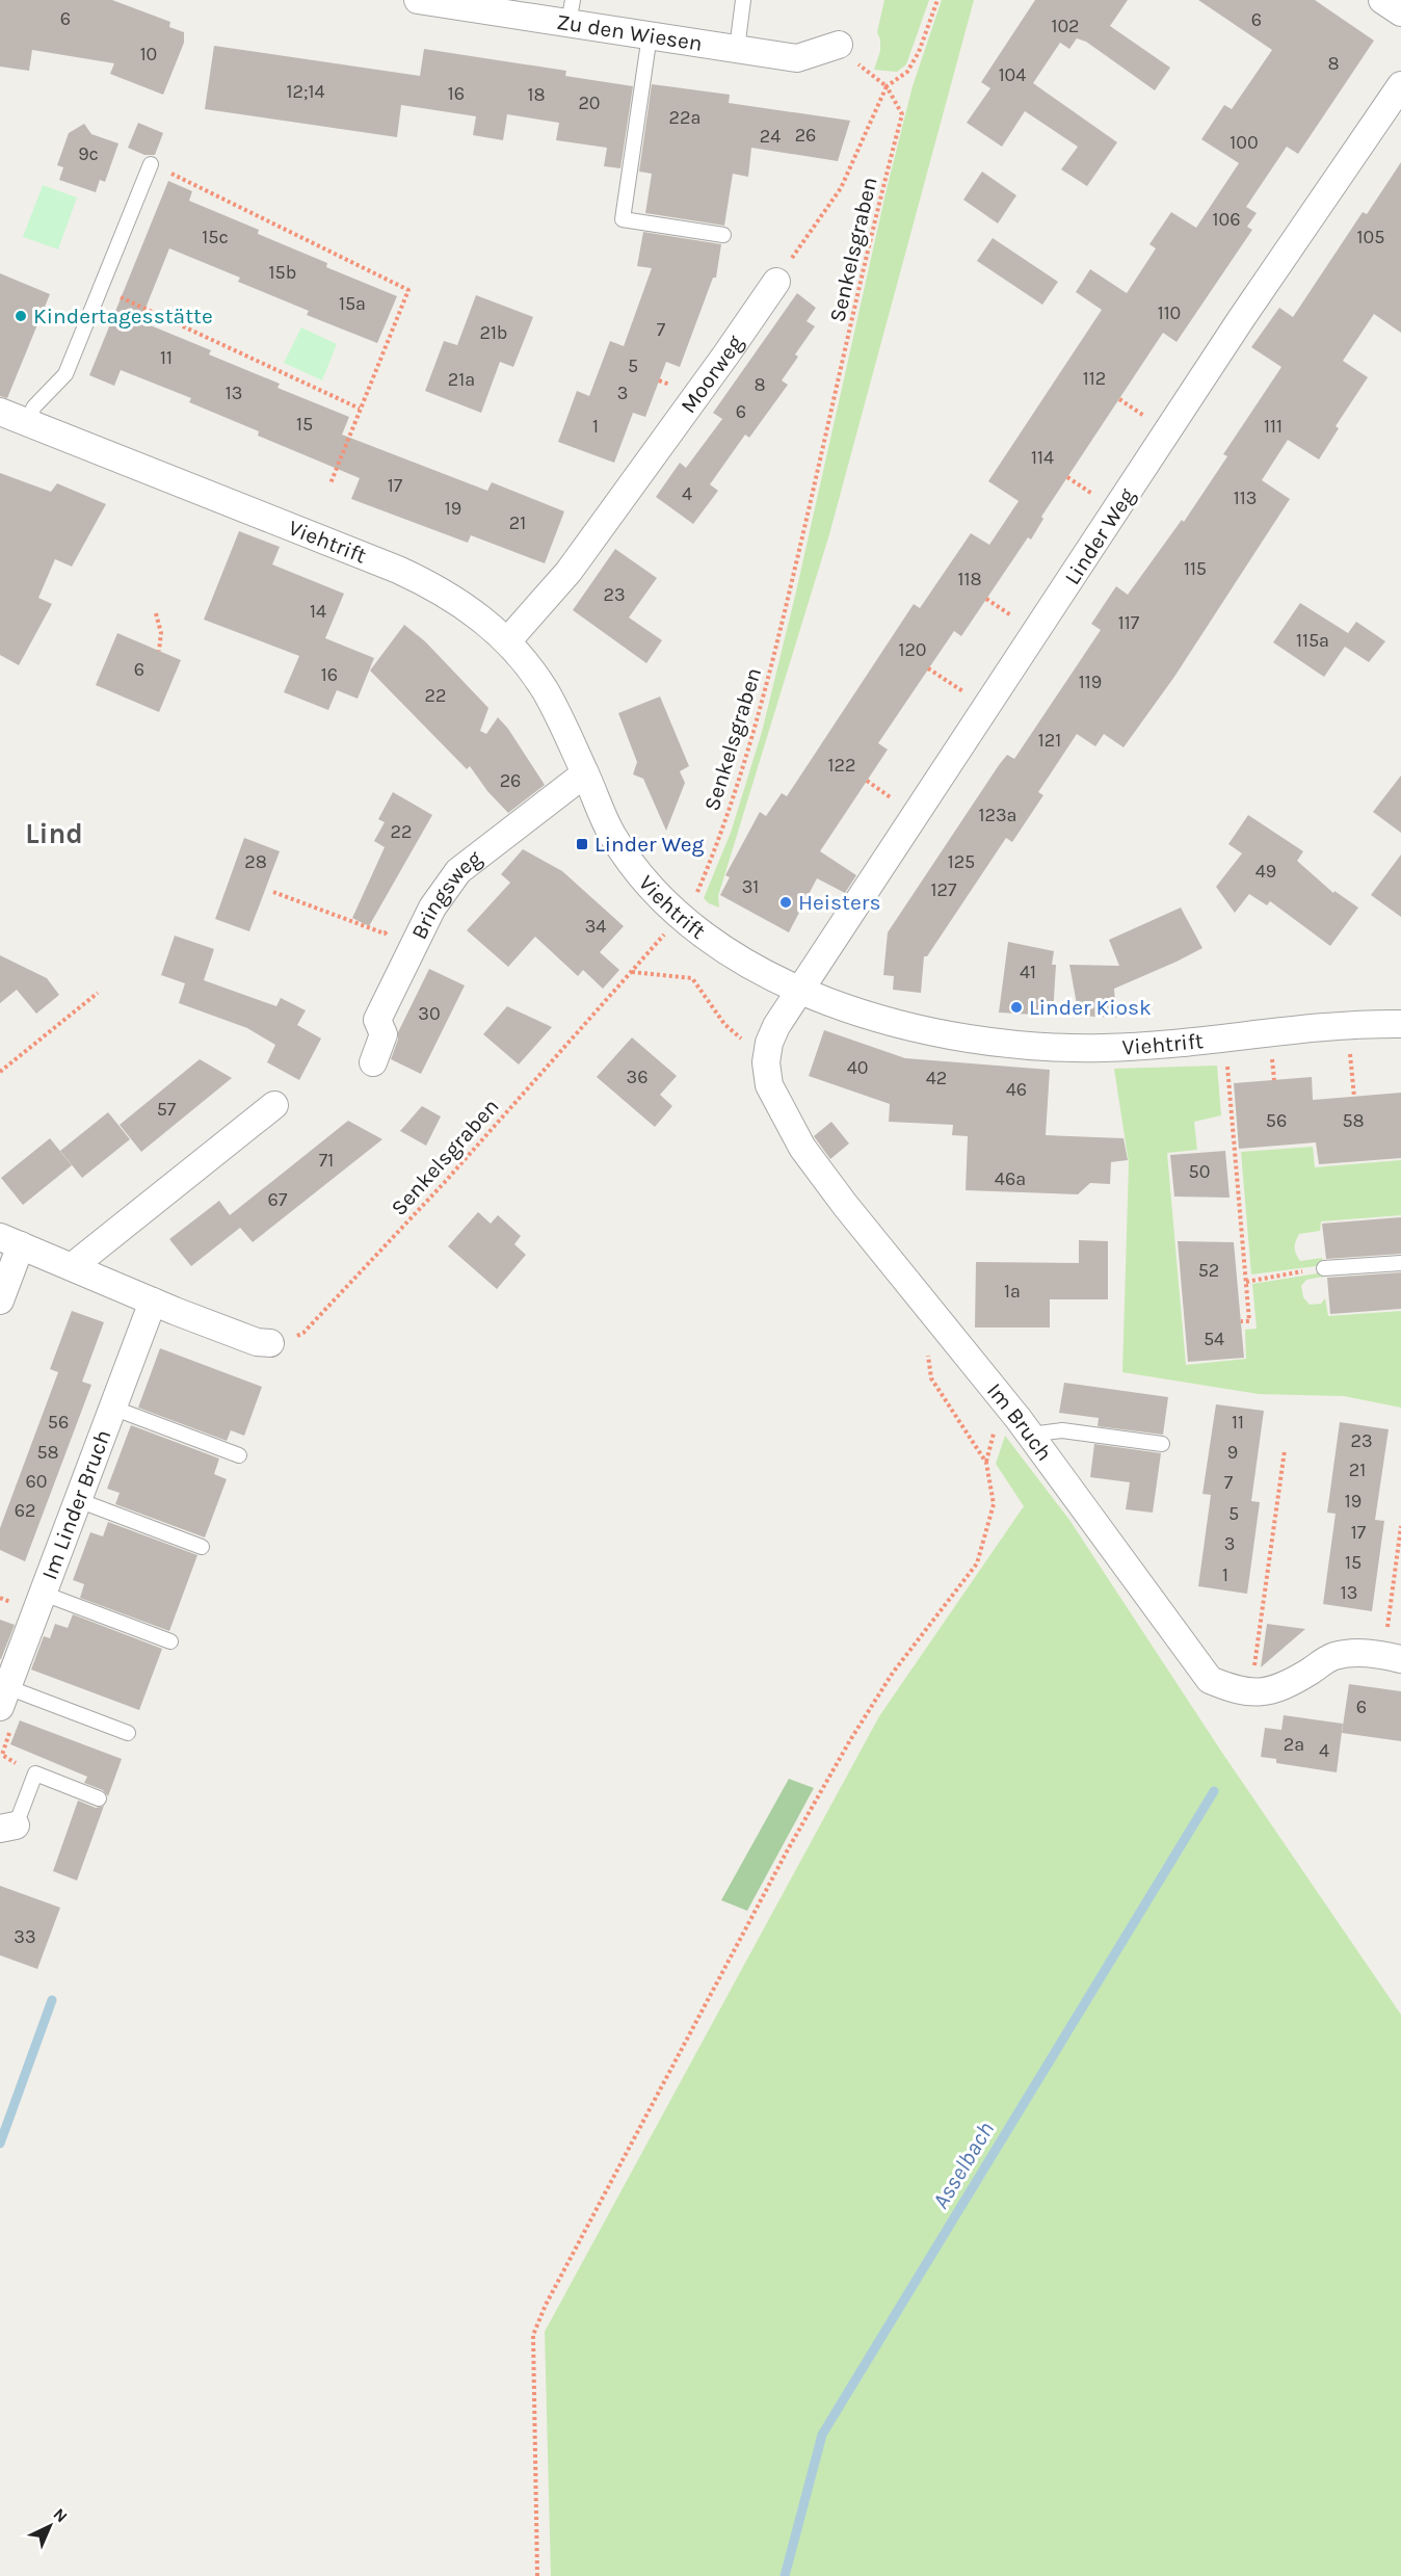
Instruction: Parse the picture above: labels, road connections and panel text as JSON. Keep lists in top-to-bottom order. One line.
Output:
{"streets":{"street":["Zu den Wiesen","Moorweg","Linder Weg","Viehtrift","Bringsweg","Im Bruch","Im Linder Bruch"],"path":["Senkelsgraben"]},"crossings":[["Senkelsgraben","Viehtrift"],["Moorweg","Viehtrift"],["Linder Weg","Viehtrift"],["Linder Weg","Im Bruch"],["Viehtrift","Bringsweg"],["Viehtrift","Im Bruch"]],"districts":["Lind"],"water":["Asselbach"],"places":{"other":["Kindertagesstätte","Heisters","Linder Kiosk"],"transit":["Linder Weg"]},"house_numbers":["6","6","102","10","8","104","12;14","16","18","20","22a","26","24","100","9c","106","15c","105","15b","15a","110","7","21b","11","5","112","21a","8","13","3","6","15","1","111","114","17","4","113","19","21","115","118","23","14","117","115a","120","6","16","119","22","121","122","26","123a","22","28","125","49","31","127","34","41","30","40","36","42","46","57","56","58","71","50","46a","67","52","1a","54","56","11","23","58","9","21","60","7","19","62","5","17","3","15","1","13","6","2a","4","33"],"north":"top right"}
